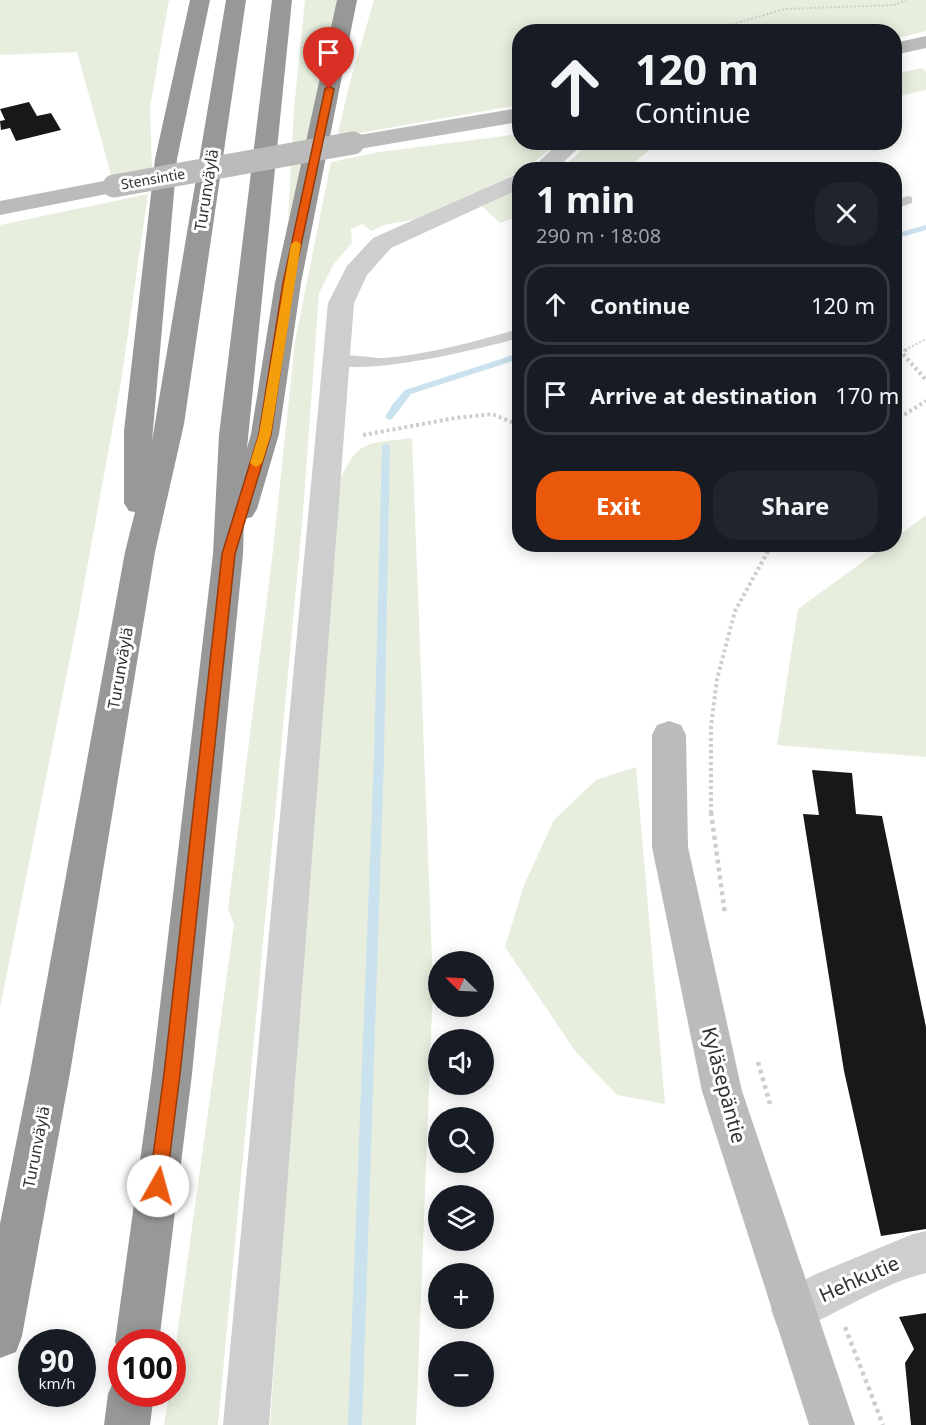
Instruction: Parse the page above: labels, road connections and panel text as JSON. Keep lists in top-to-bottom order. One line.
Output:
{"streets":{"highway":["Turunväylä"],"main road":["Stensintie","Kyläsepäntie"],"street":["Hehkutie"]},"crossings":[["Kyläsepäntie","Hehkutie"]],"north":"top left","page":{"turn":["120 m","Continue"],"heading":["1 min","290 m · 18:08"],"list":[{"name":"Continue","value":"120 m"},{"name":"Arrive at destination","value":"170 m"}],"buttons":["Exit","Share"],"map_buttons":["+","−"],"speed":"90 km/h","limit":"100"}}
